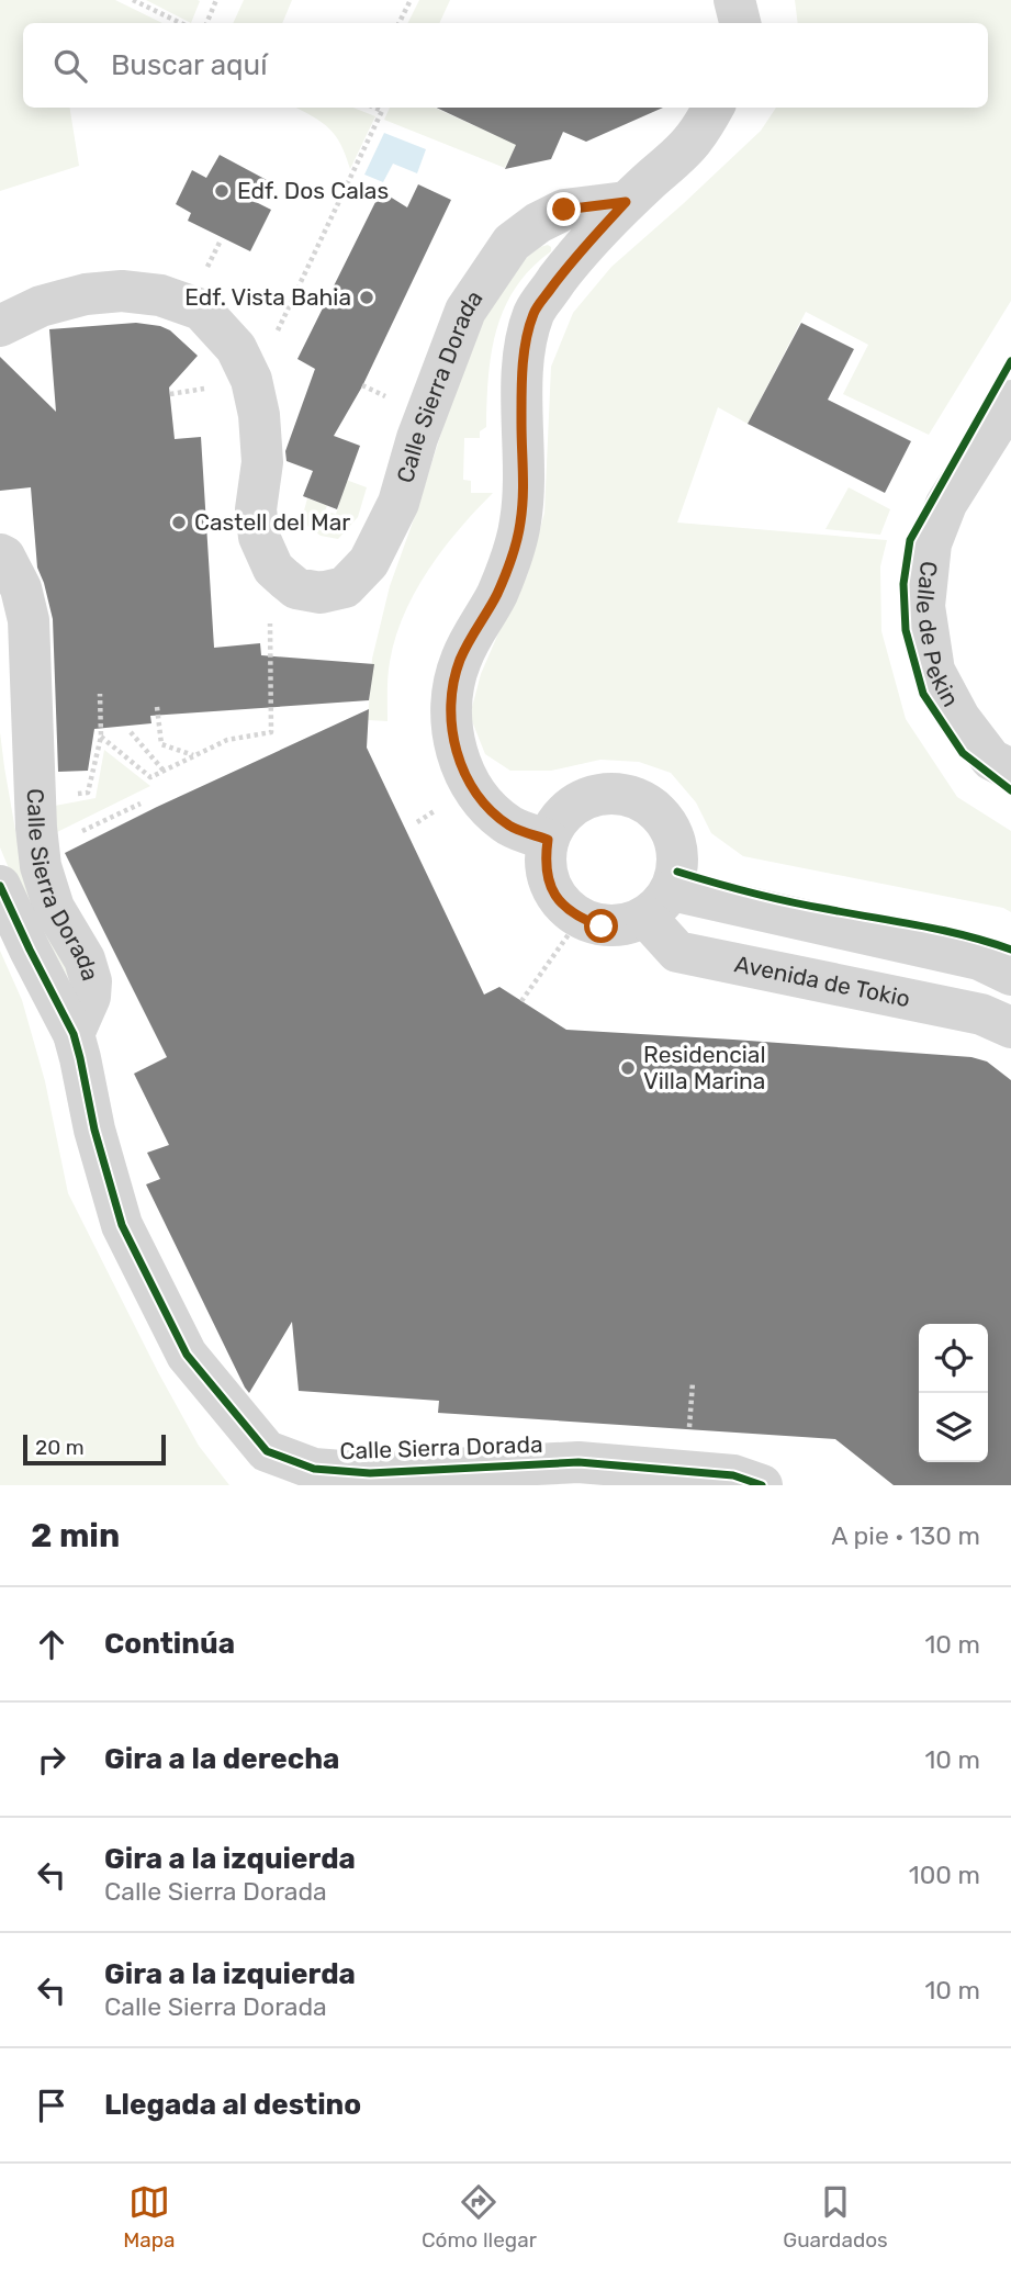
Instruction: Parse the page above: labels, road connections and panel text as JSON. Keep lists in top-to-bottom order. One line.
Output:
{"streets":{"street":["Calle Sierra Dorada","Calle de Pekin","Avenida de Tokio"]},"places":["Edf. Dos Calas","Edf. Vista Bahia","Castell del Mar","Residencial Villa Marina"],"scale_bar":"20 m","page":{"search":"Buscar aquí","scale":"20 m","heading":["2 min","A pie · 130 m"],"list":[["Continúa","10 m"],["Gira a la derecha","10 m"],["Gira a la izquierda","Calle Sierra Dorada","100 m"],["Gira a la izquierda","Calle Sierra Dorada","10 m"],"Llegada al destino"],"nav":["Mapa","Cómo llegar","Guardados"]}}
